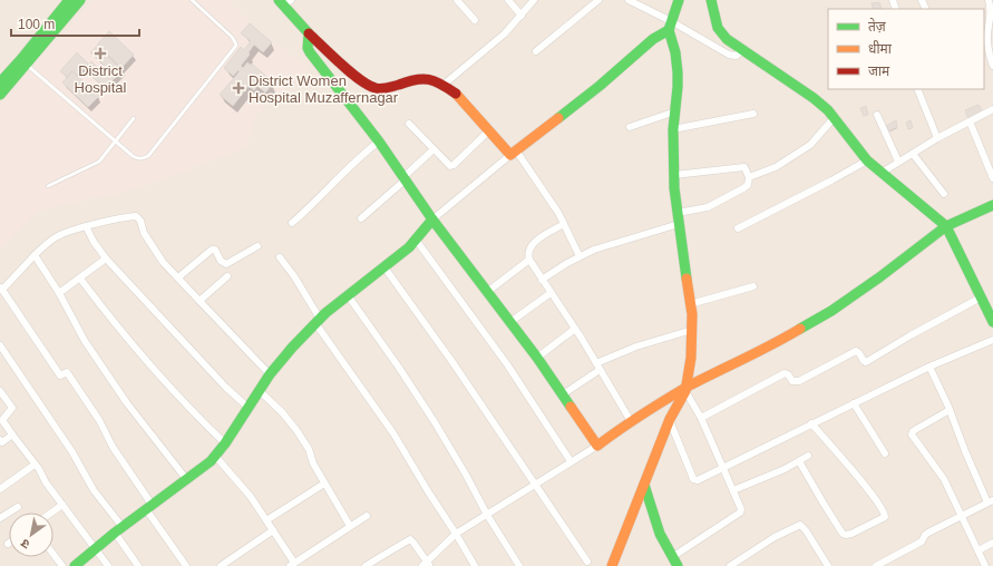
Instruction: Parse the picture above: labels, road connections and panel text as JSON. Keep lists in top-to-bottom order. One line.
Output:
{"places":{"health":["District Hospital","District Women Hospital Muzaffernagar"]},"legend":["तेज़","धीमा","जाम"],"scale_bar":"100 m","north":"bottom left"}
